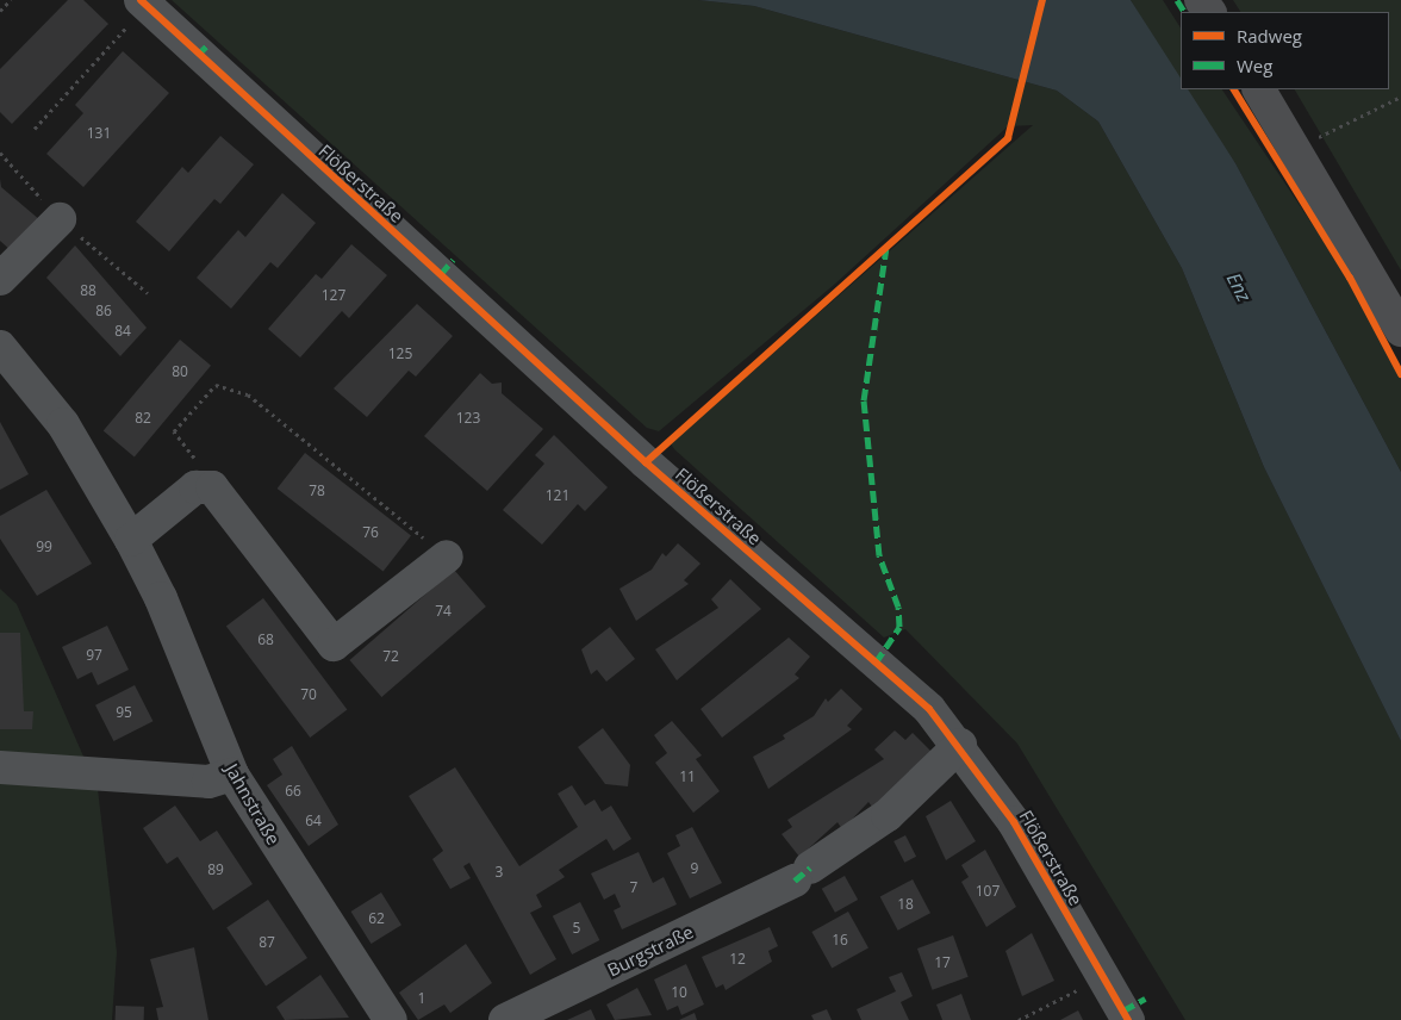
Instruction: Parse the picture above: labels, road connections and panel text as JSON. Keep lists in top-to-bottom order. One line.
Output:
{"streets":{"street":["Flößerstraße","Jahnstraße","Burgstraße"]},"crossings":[["Flößerstraße","Burgstraße"]],"water":["Enz"],"house_numbers":["131","88","127","86","84","125","80","82","123","78","121","76","99","74","68","97","72","70","95","11","66","64","9","89","3","7","107","18","62","5","16","87","12","17","10","1"],"legend":["Radweg","Weg"]}
